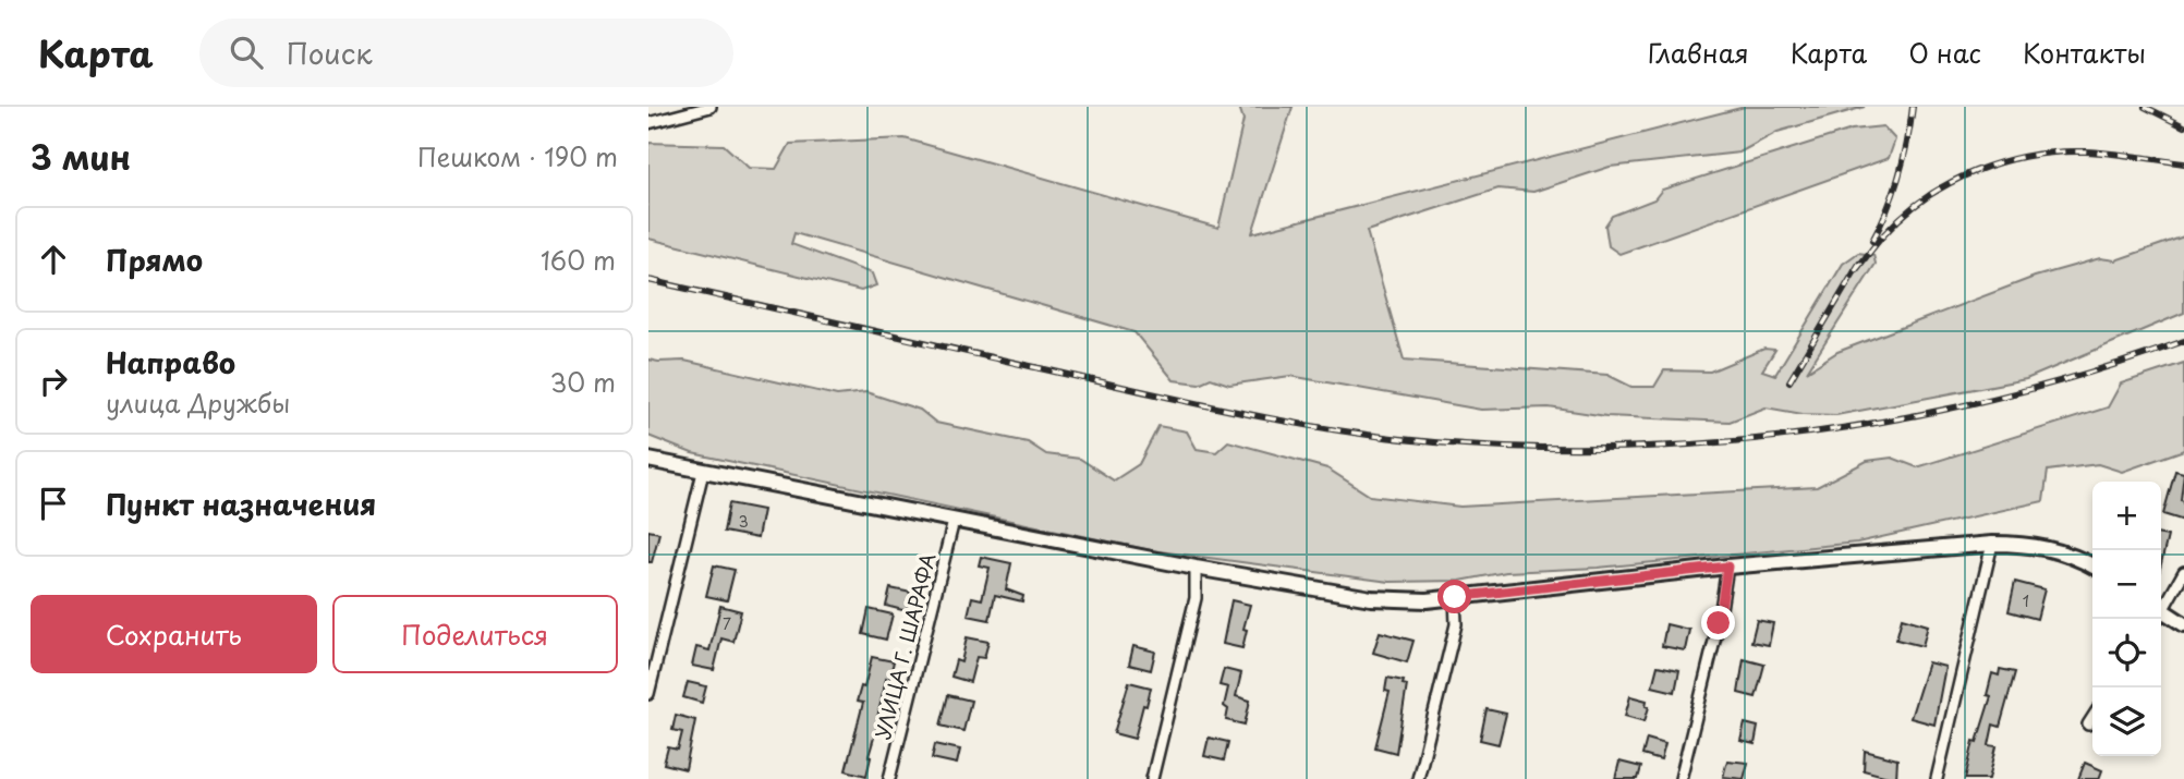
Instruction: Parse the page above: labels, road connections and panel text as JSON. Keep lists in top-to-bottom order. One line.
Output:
{"streets":{"street":["УЛИЦА Г. ШАРАФА"]},"house_numbers":["3","1","7"],"page":{"header":"Карта","search":"Поиск","nav":["Главная","Карта","О нас","Контакты"],"heading":["3 мин","Пешком · 190 m"],"list":[["Прямо","160 m"],["Направо","улица Дружбы","30 m"],"Пункт назначения"],"map_buttons":["+","−"],"buttons":["Сохранить","Поделиться"]}}
